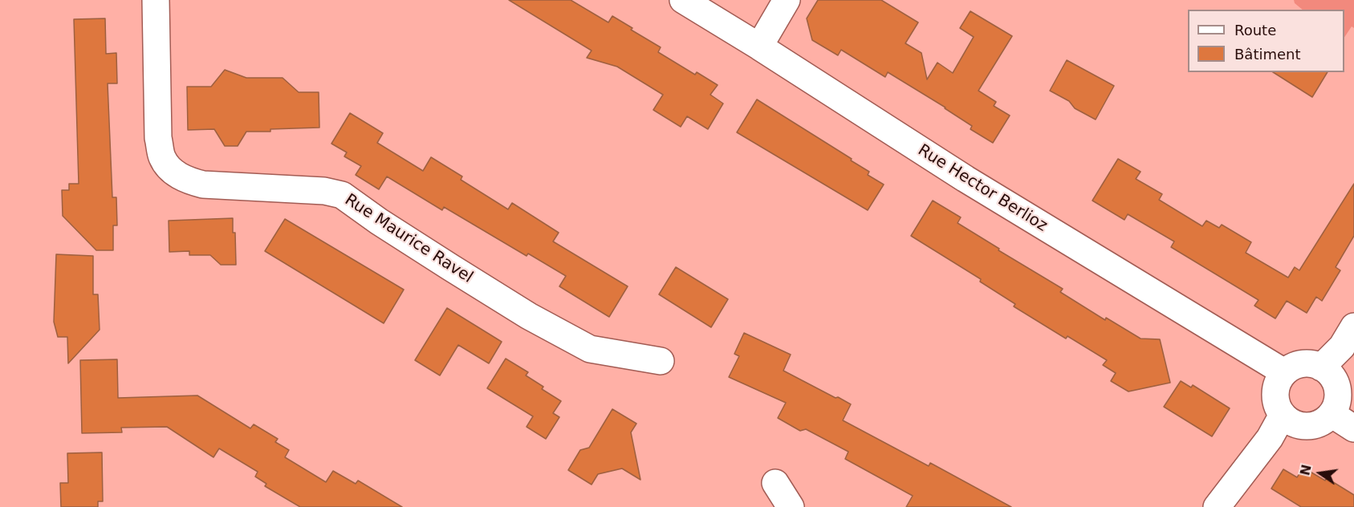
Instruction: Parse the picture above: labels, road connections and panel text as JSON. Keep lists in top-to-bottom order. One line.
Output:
{"streets":{"street":["Rue Hector Berlioz","Rue Maurice Ravel"]},"legend":["Route","Bâtiment"],"north":"left"}
